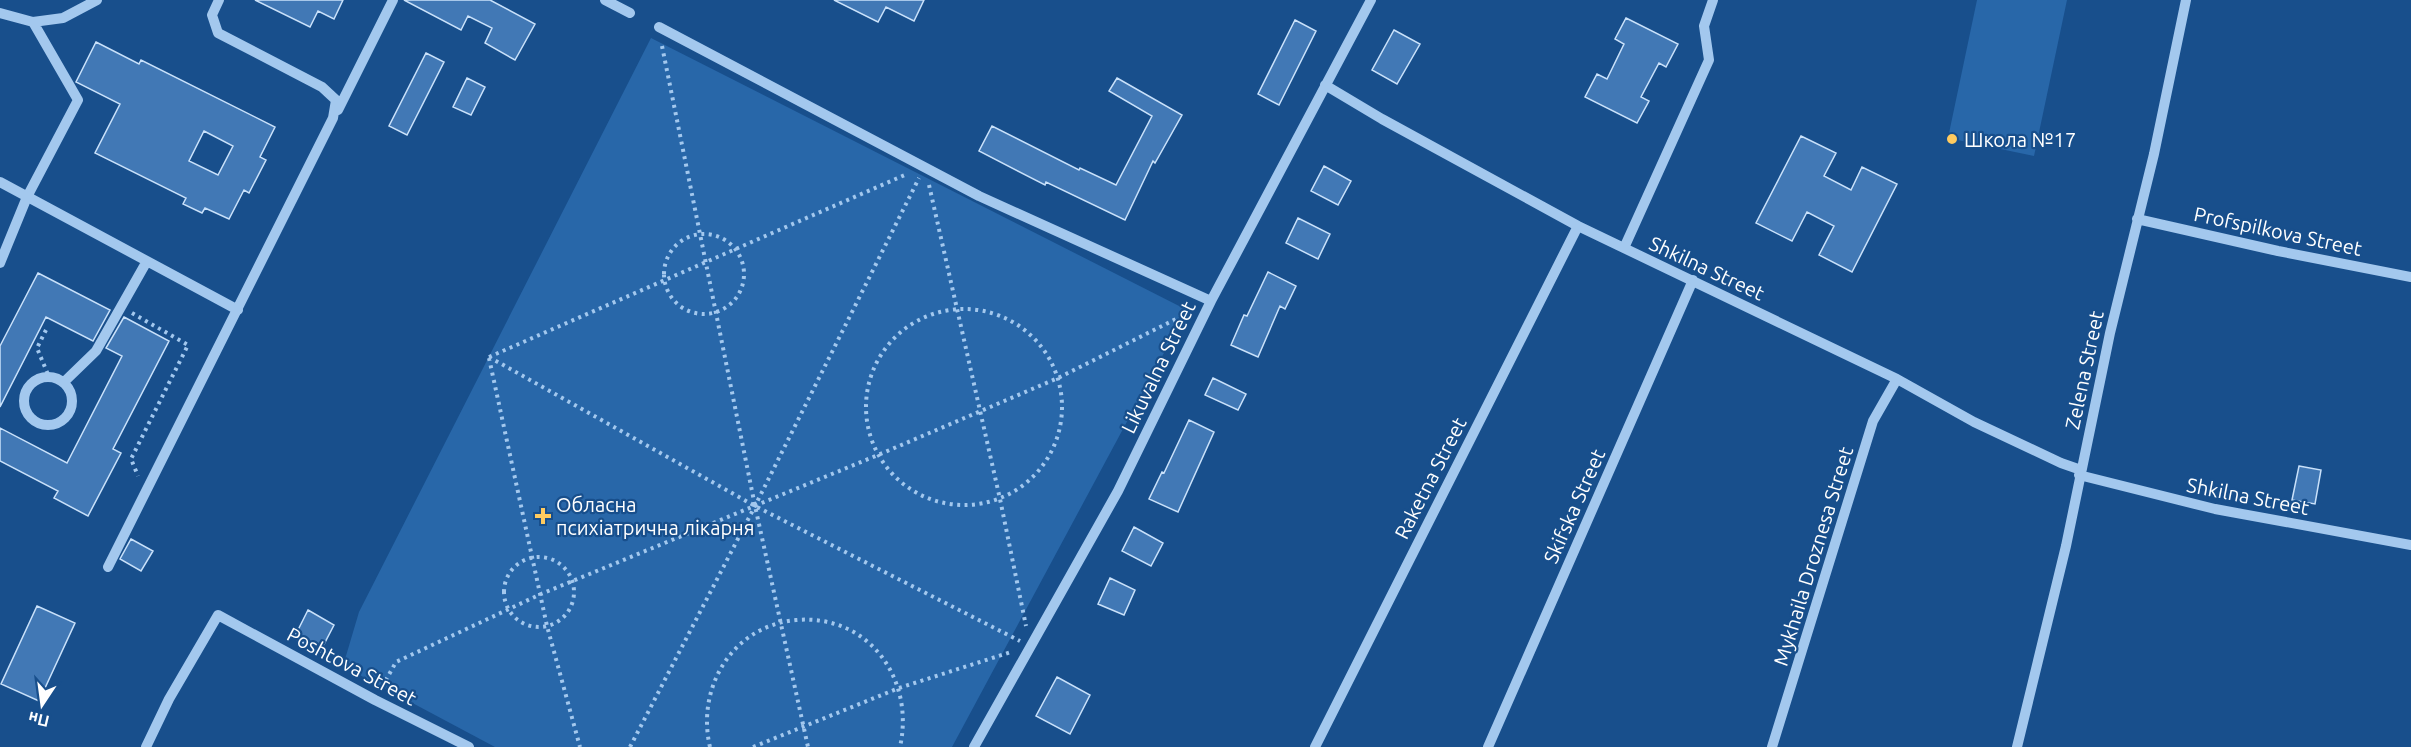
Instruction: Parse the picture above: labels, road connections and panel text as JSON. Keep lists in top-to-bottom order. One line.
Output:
{"streets":{"street":["Profspilkova Street","Shkilna Street","Likuvalna Street","Zelena Street","Raketna Street","Skifska Street","Mykhaila Droznesa Street","Poshtova Street"]},"crossings":[["Profspilkova Street","Zelena Street"],["Shkilna Street","Likuvalna Street"],["Shkilna Street","Zelena Street"],["Shkilna Street","Raketna Street"],["Shkilna Street","Skifska Street"],["Shkilna Street","Mykhaila Droznesa Street"]],"places":{"other":["Школа №17"],"health":["Обласна психіатрична лікарня"]},"north":"bottom"}
